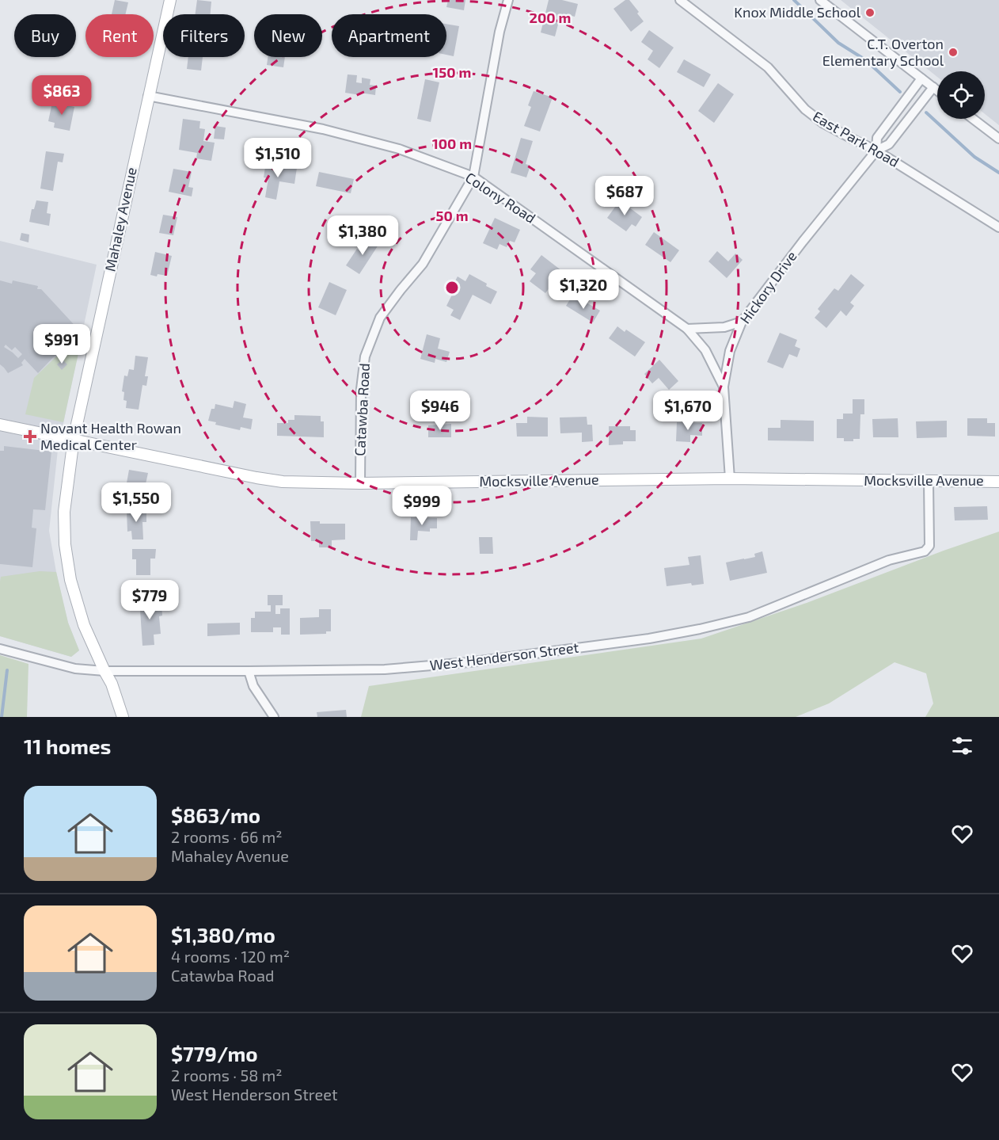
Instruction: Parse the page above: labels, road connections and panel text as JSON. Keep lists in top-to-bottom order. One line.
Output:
{"streets":{"street":["East Park Road","Colony Road","Mahaley Avenue","Hickory Drive","Catawba Road","Mocksville Avenue","West Henderson Street"]},"crossings":[["East Park Road","Hickory Drive"],["Colony Road","Mahaley Avenue"],["Colony Road","Hickory Drive"],["Colony Road","Catawba Road"],["Mahaley Avenue","Mocksville Avenue"],["Mahaley Avenue","West Henderson Street"],["Hickory Drive","Mocksville Avenue"],["Catawba Road","Mocksville Avenue"],["Mocksville Avenue","West Henderson Street"]],"places":{"other":["Knox Middle School","C.T. Overton Elementary School"],"health":["Novant Health Rowan Medical Center"]},"page":{"chip":["Buy","Rent","Filters","New","Apartment"],"price":["$863","$1,510","$687","$1,380","$1,320","$991","$946","$1,670","$1,550","$999","$779"],"heading":"11 homes","list":[{"name":"$863/mo","note":"2 rooms · 66 m² · Mahaley Avenue"},{"name":"$1,380/mo","note":"4 rooms · 120 m² · Catawba Road"},{"name":"$779/mo","note":"2 rooms · 58 m² · West Henderson Street"}]},"rings":["200 m","150 m","100 m","50 m"]}
